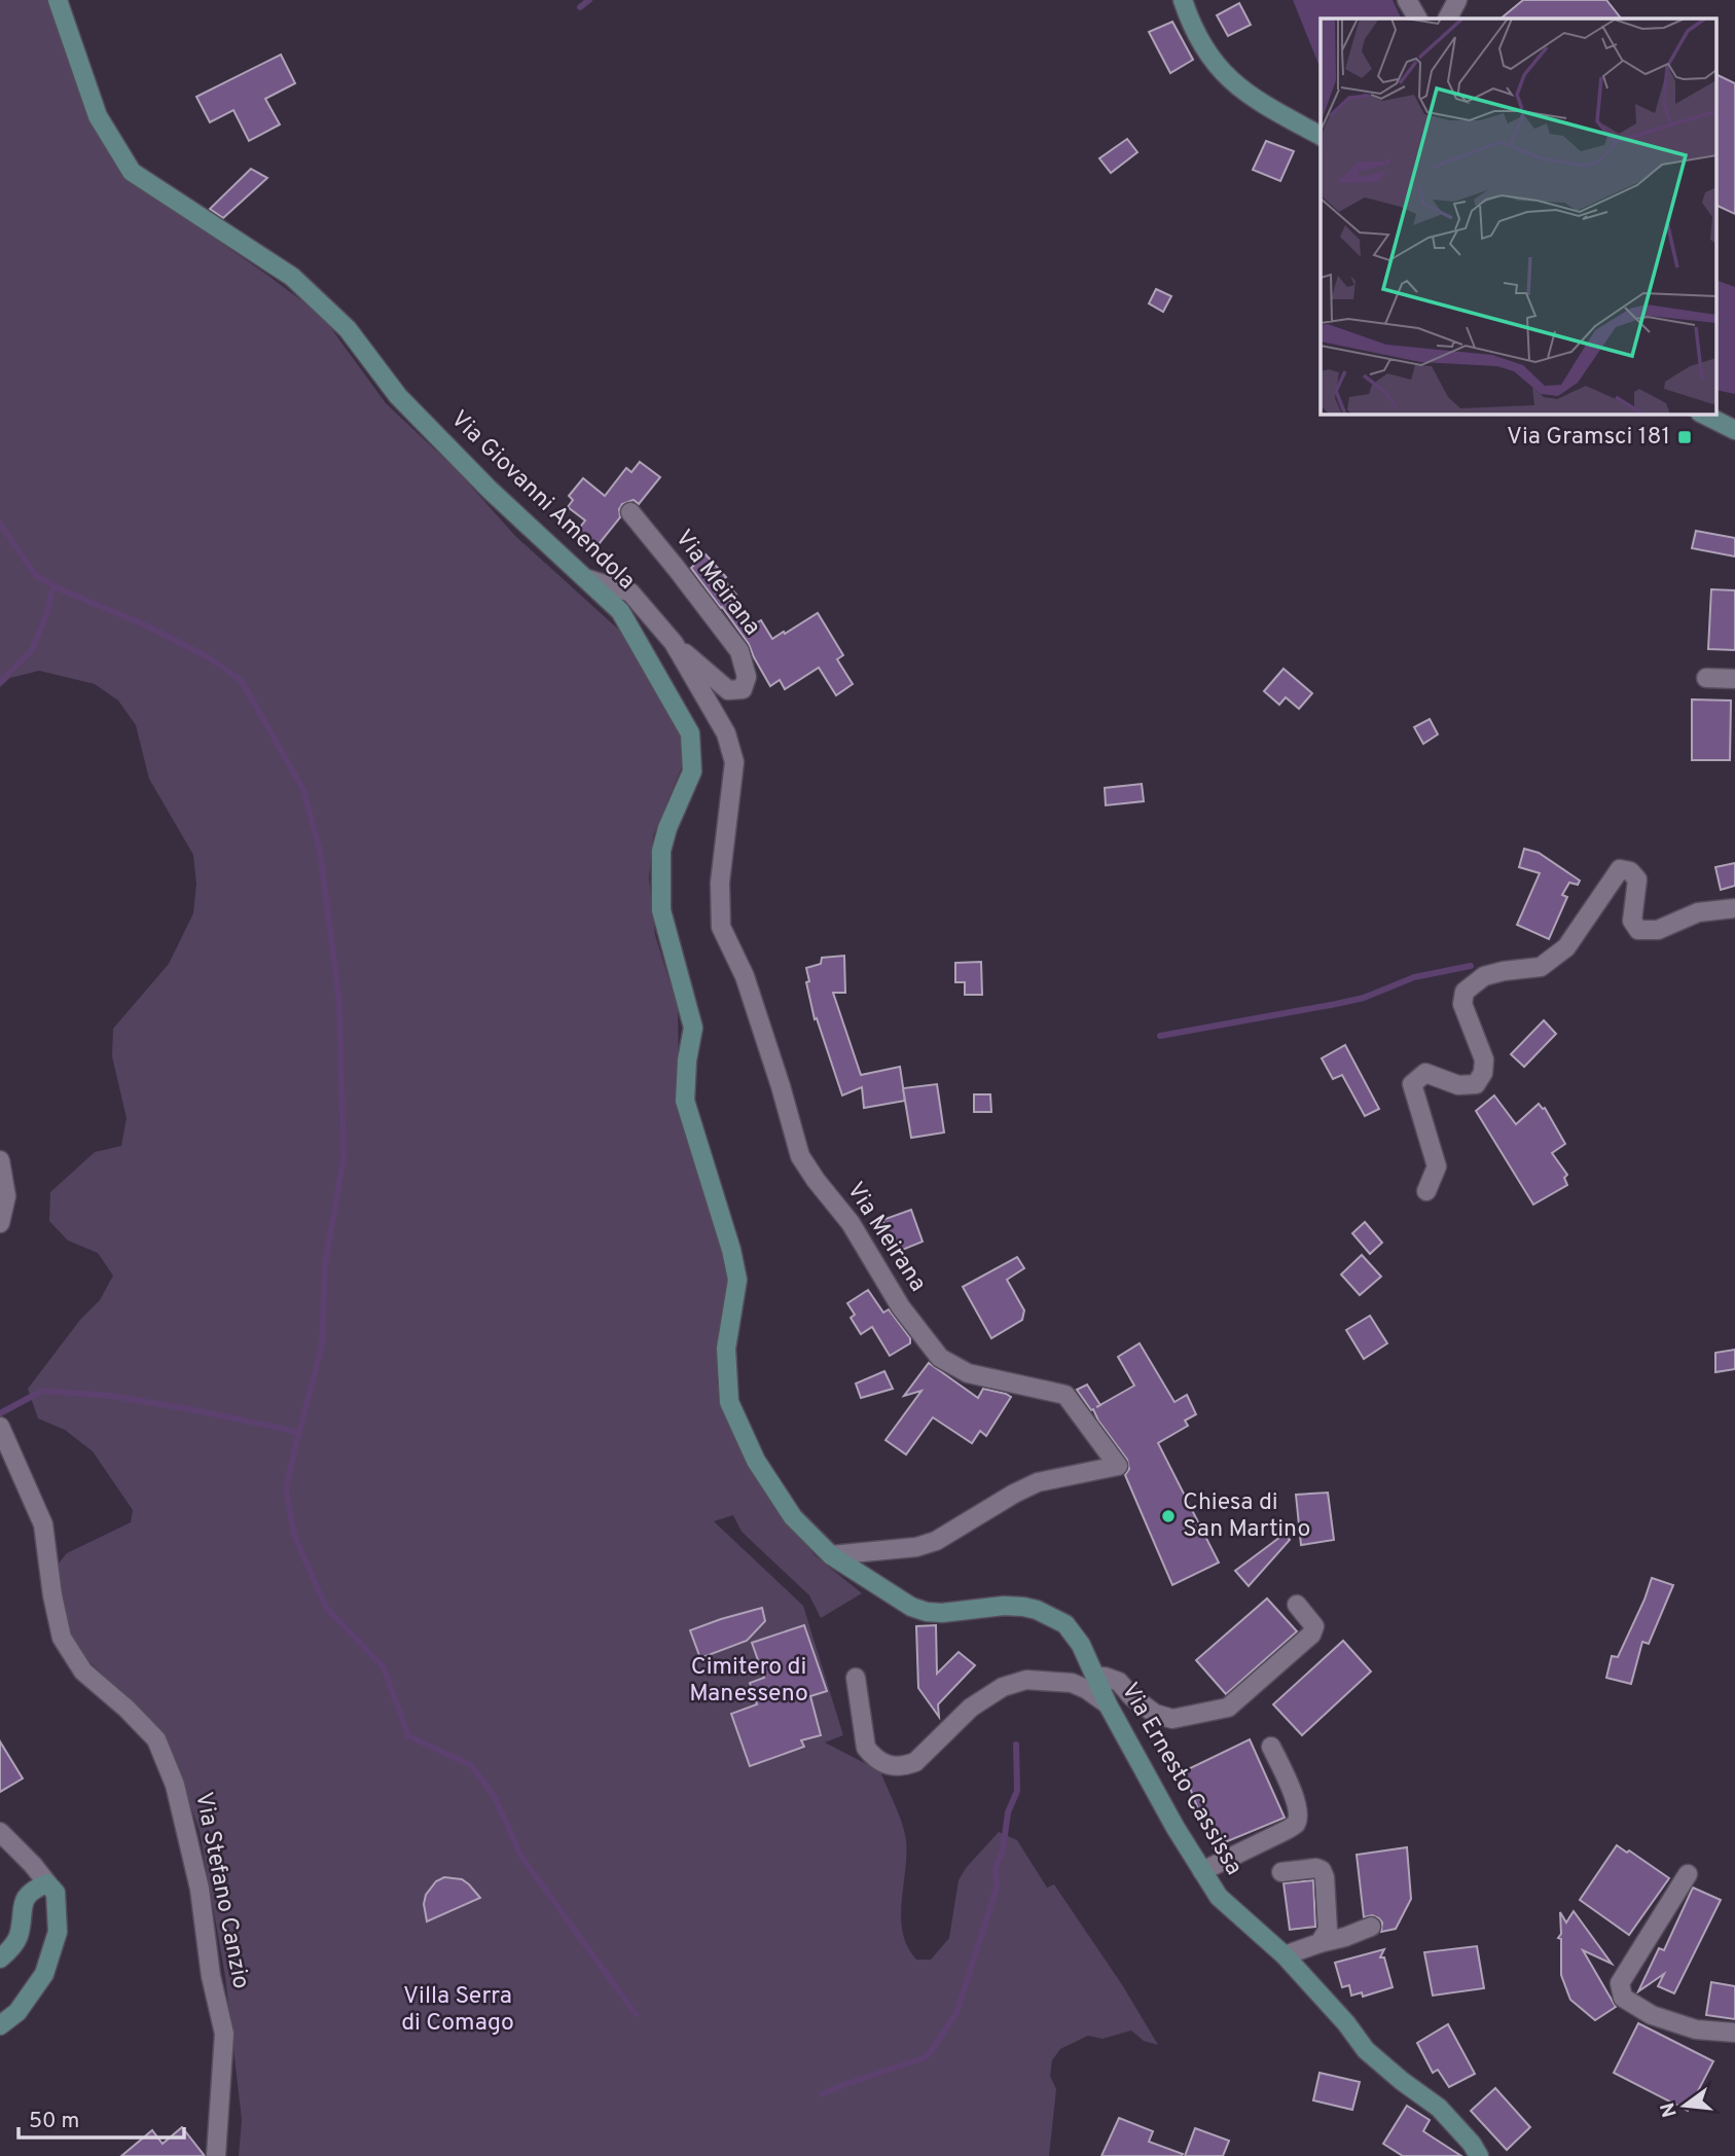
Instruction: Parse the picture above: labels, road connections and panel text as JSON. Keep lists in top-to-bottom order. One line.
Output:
{"streets":{"street":["Via Giovanni Amendola","Via Meirana","Via Ernesto Cassissa","Via Stefano Canzio"]},"crossings":[["Via Giovanni Amendola","Via Meirana"],["Via Giovanni Amendola","Via Ernesto Cassissa"],["Via Meirana","Via Ernesto Cassissa"]],"parks":["Cimitero di Manesseno","Villa Serra di Comago"],"places":{"transit":["Via Gramsci 181"],"other":["Chiesa di San Martino"]},"scale_bar":"50 m","north":"left"}
